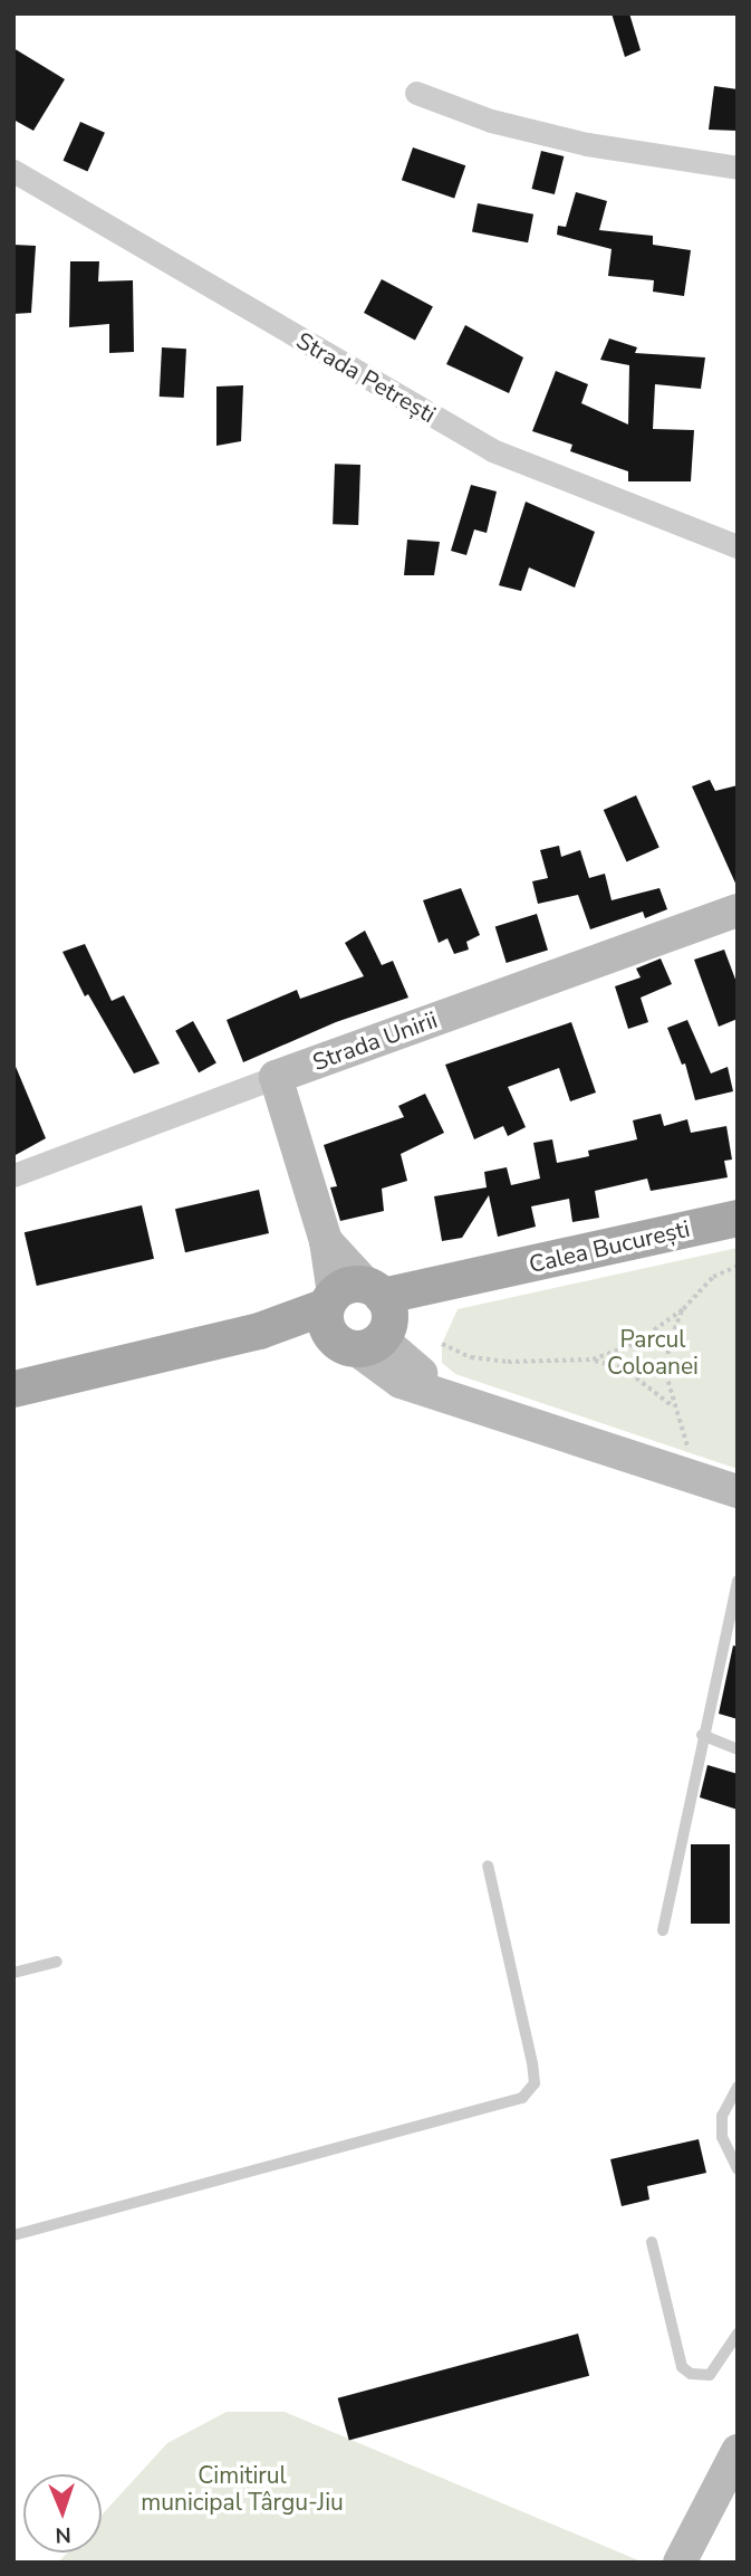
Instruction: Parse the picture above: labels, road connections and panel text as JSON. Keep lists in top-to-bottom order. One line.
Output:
{"streets":{"main road":["Strada Unirii","Calea București"],"street":["Strada Petrești"]},"parks":["Parcul Coloanei","Cimitirul municipal Târgu-Jiu"],"north":"bottom"}
